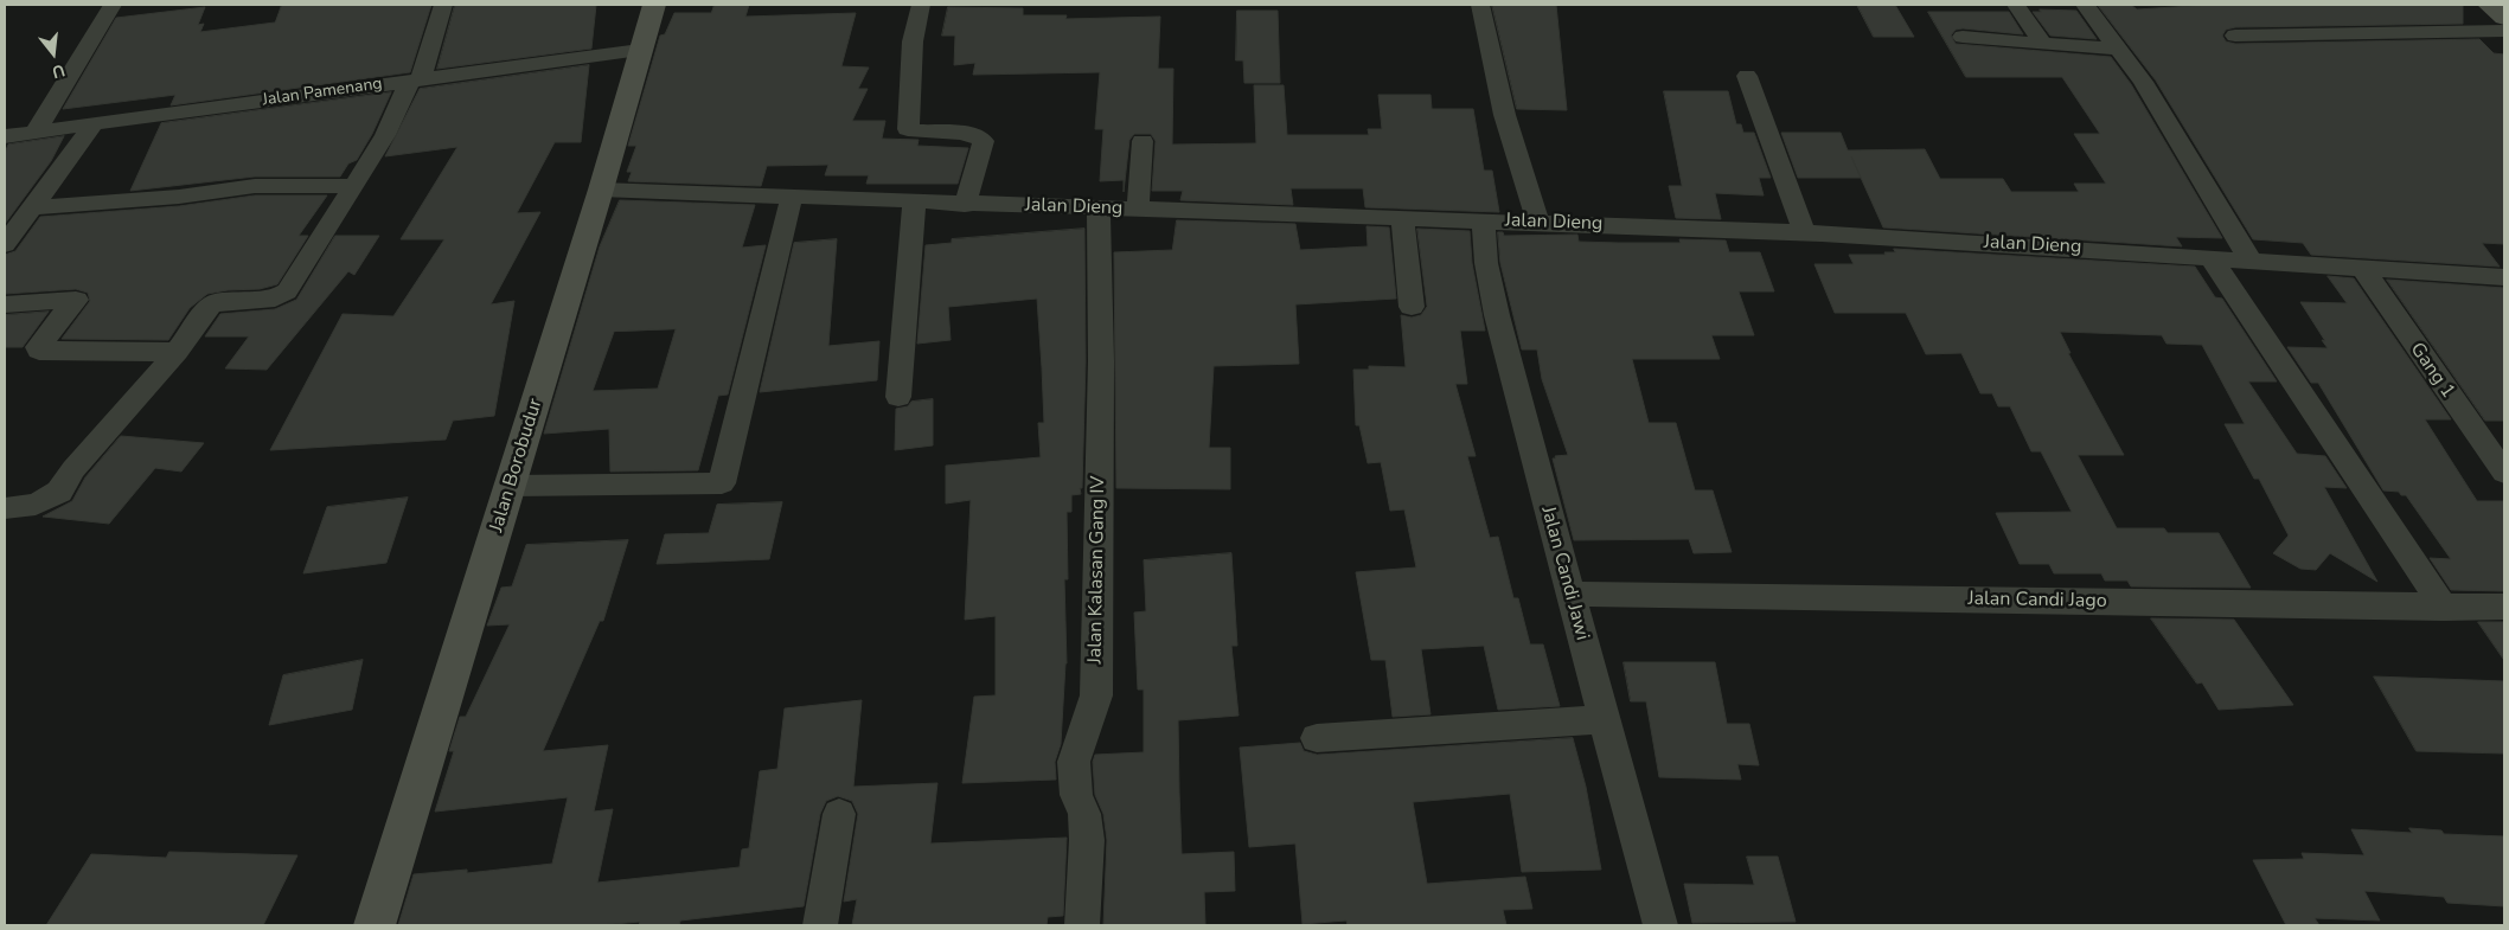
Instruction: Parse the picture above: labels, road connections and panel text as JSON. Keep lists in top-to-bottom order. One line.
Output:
{"streets":{"street":["Jalan Pamenang","Jalan Dieng","Gang 1","Jalan Borobudur","Jalan Kalasan Gang IV","Jalan Candi Jawi","Jalan Candi Jago"]},"crossings":[["Jalan Pamenang","Jalan Borobudur"],["Jalan Dieng","Gang 1"],["Jalan Dieng","Jalan Borobudur"],["Jalan Dieng","Jalan Kalasan Gang IV"],["Jalan Dieng","Jalan Candi Jawi"],["Jalan Candi Jawi","Jalan Candi Jago"]],"north":"bottom"}
